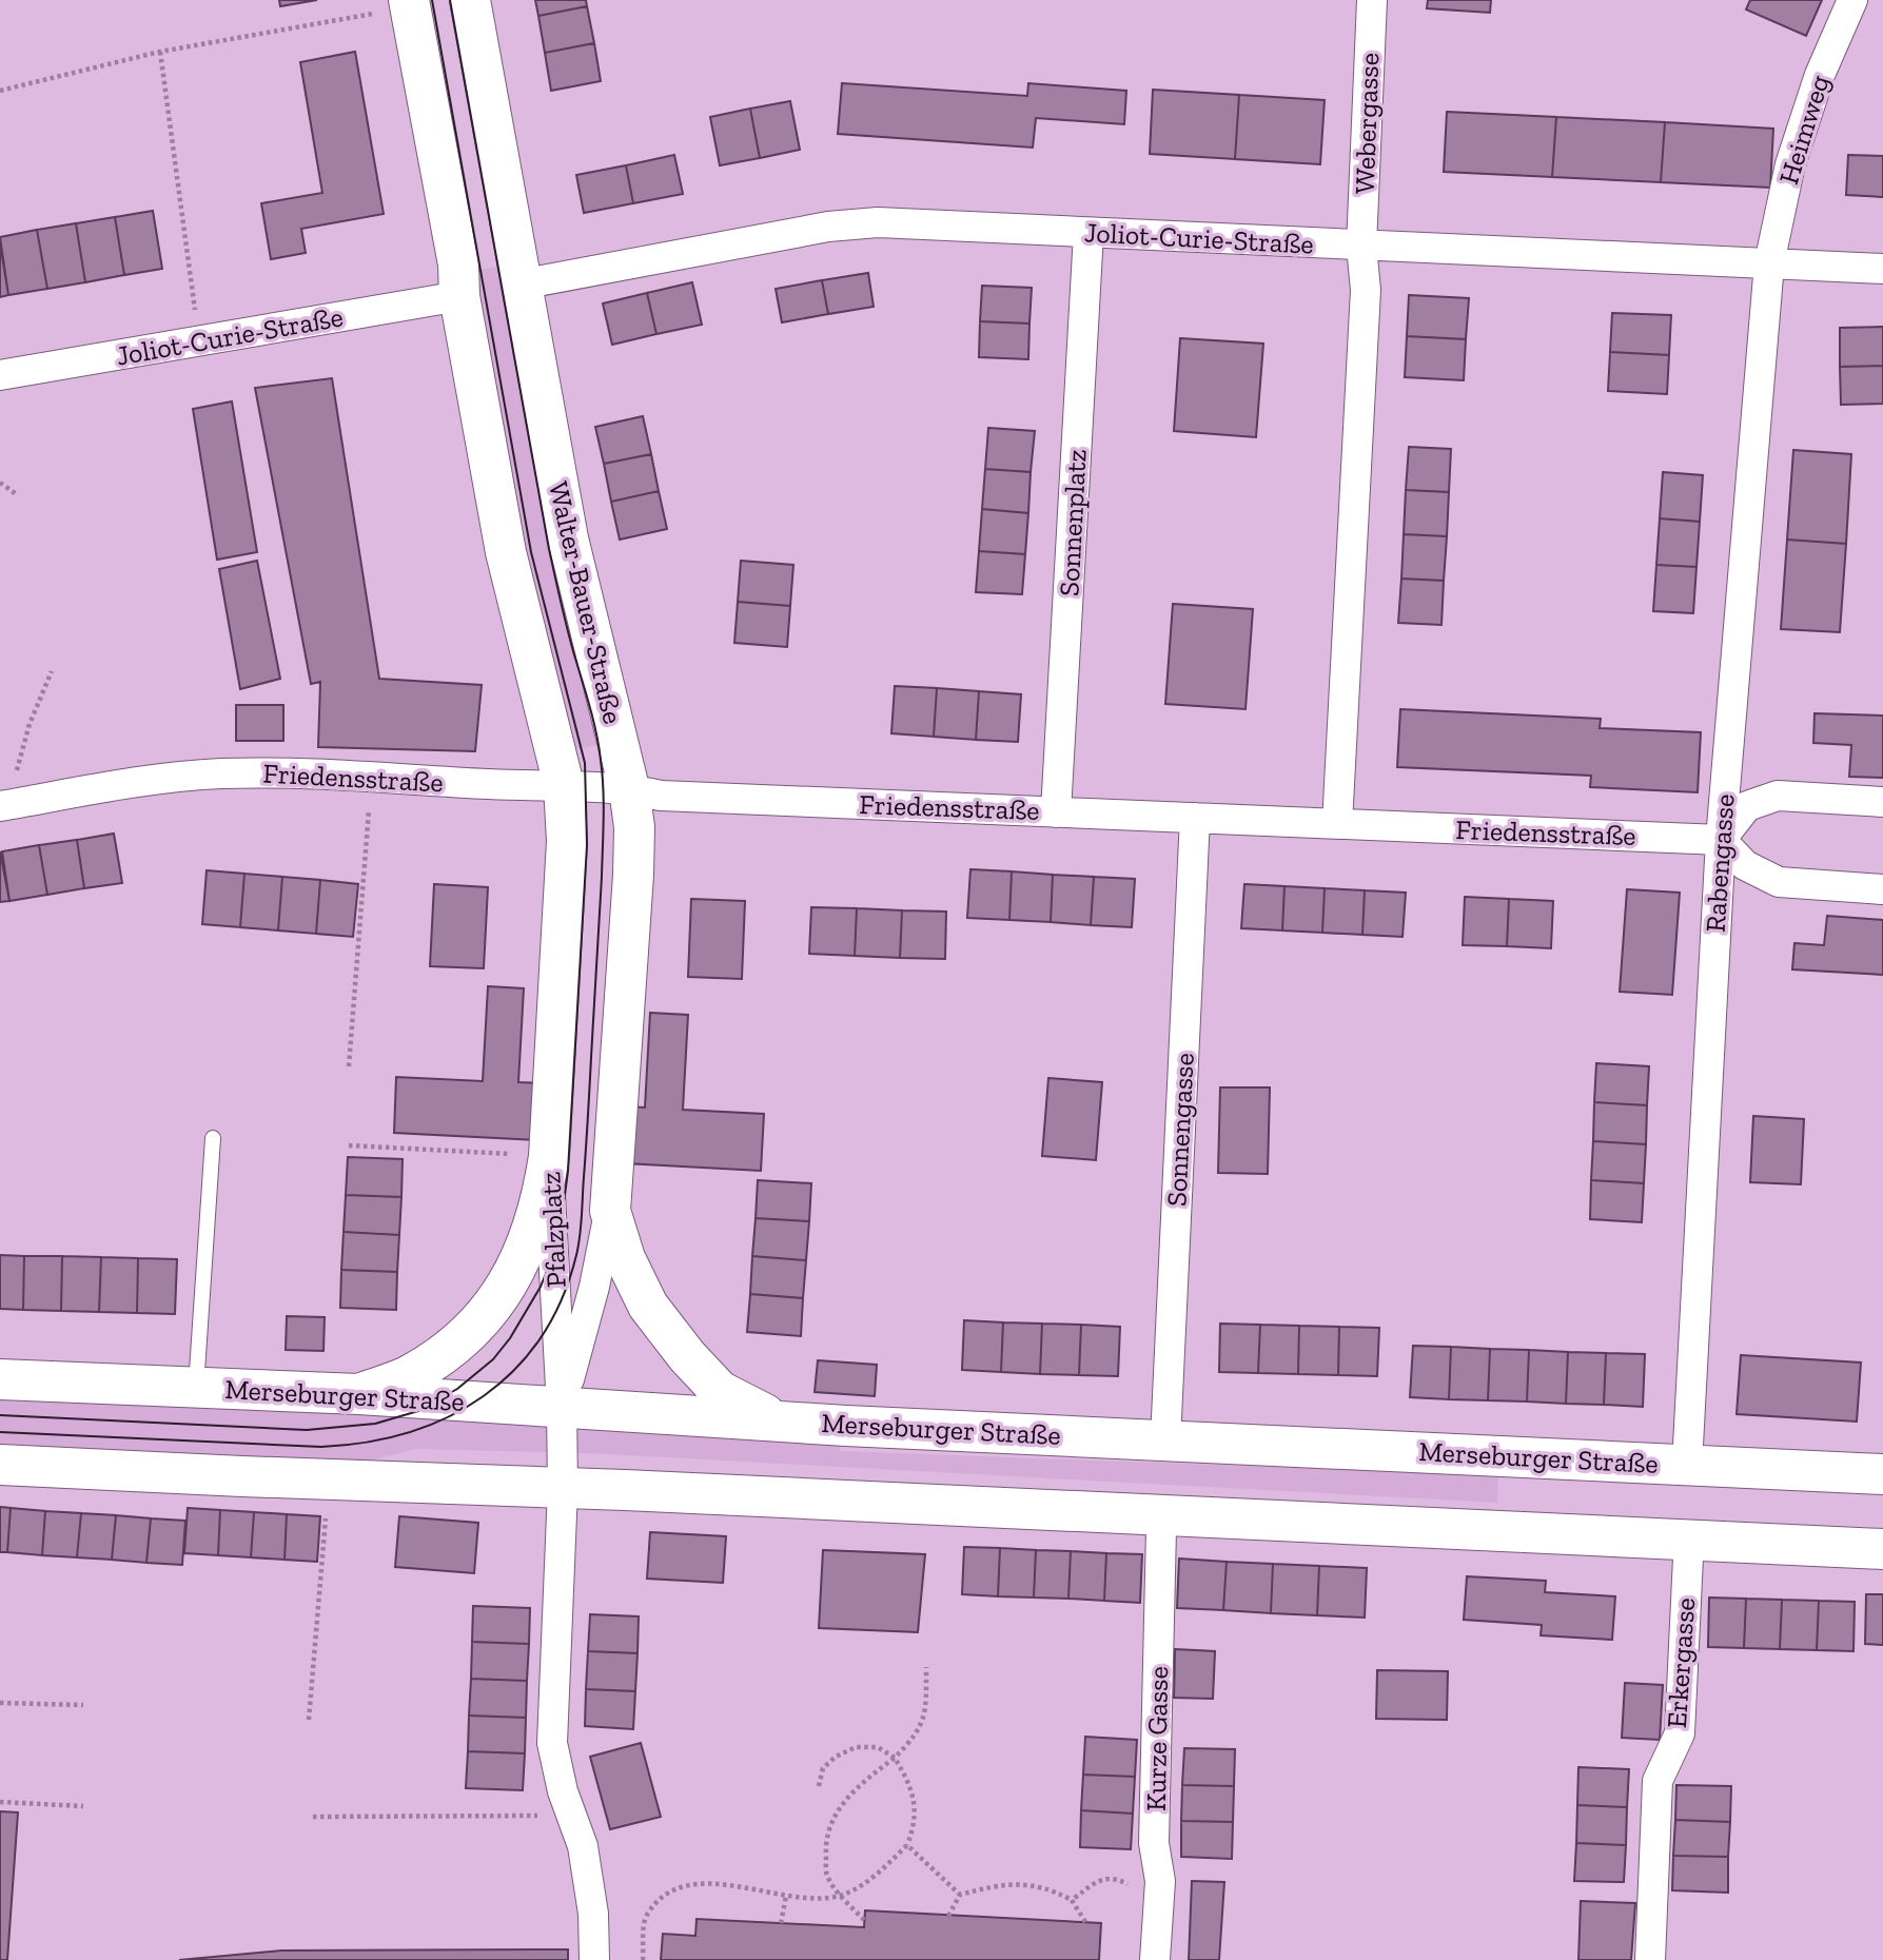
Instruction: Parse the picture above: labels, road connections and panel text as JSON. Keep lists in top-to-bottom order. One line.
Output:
{"streets":{"street":["Webergasse","Heimweg","Joliot-Curie-Straße","Sonnenplatz","Walter-Bauer-Straße","Friedensstraße","Rabengasse","Sonnengasse","Pfalzplatz","Merseburger Straße","Erkergasse","Kurze Gasse"]},"crossings":[["Webergasse","Joliot-Curie-Straße"],["Heimweg","Joliot-Curie-Straße"],["Heimweg","Rabengasse"],["Joliot-Curie-Straße","Sonnenplatz"],["Joliot-Curie-Straße","Walter-Bauer-Straße"],["Joliot-Curie-Straße","Rabengasse"],["Sonnenplatz","Friedensstraße"],["Walter-Bauer-Straße","Friedensstraße"],["Walter-Bauer-Straße","Pfalzplatz"],["Friedensstraße","Rabengasse"],["Friedensstraße","Sonnengasse"],["Rabengasse","Merseburger Straße"],["Sonnengasse","Merseburger Straße"],["Pfalzplatz","Merseburger Straße"]]}
